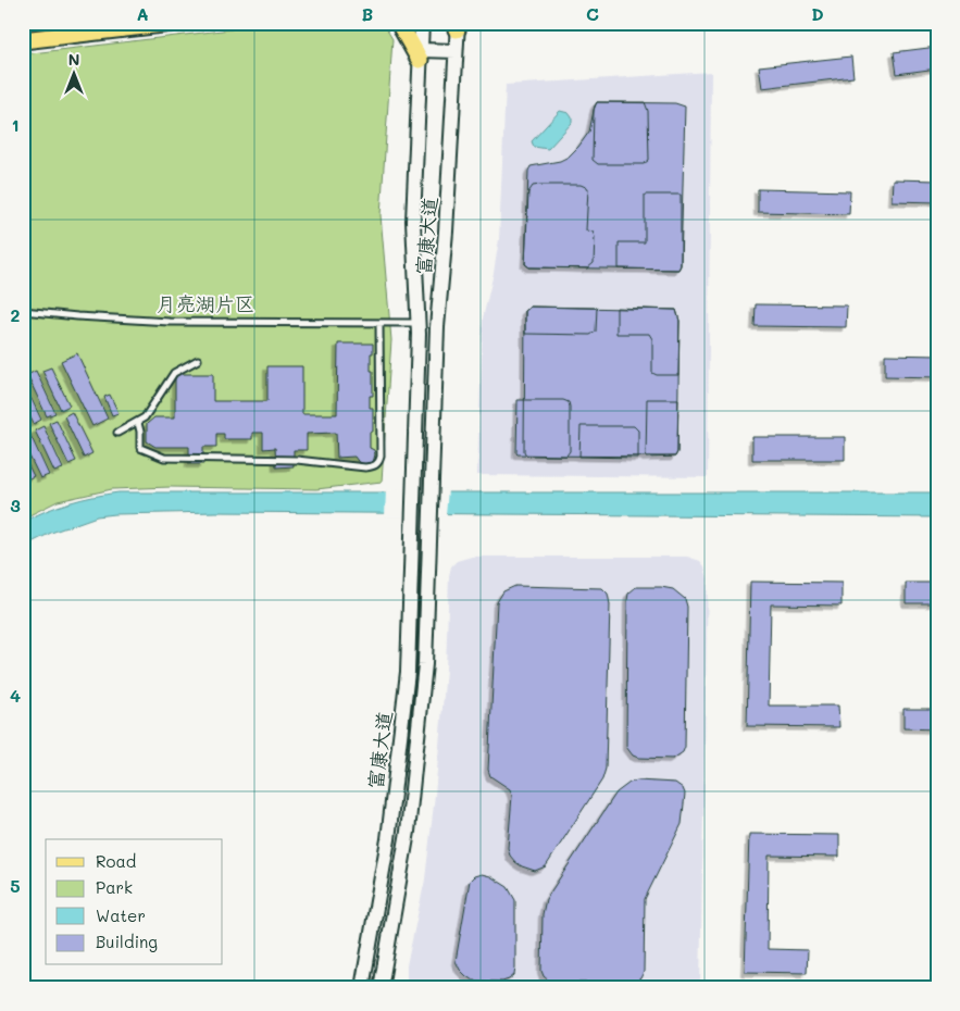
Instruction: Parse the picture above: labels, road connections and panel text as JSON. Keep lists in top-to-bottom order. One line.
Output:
{"streets":{"street":["富康大道"]},"parks":["月亮湖片区"],"legend":["Road","Park","Water","Building"],"north":"top","grid":{"columns":["A","B","C","D"],"rows":["1","2","3","4","5"]}}
